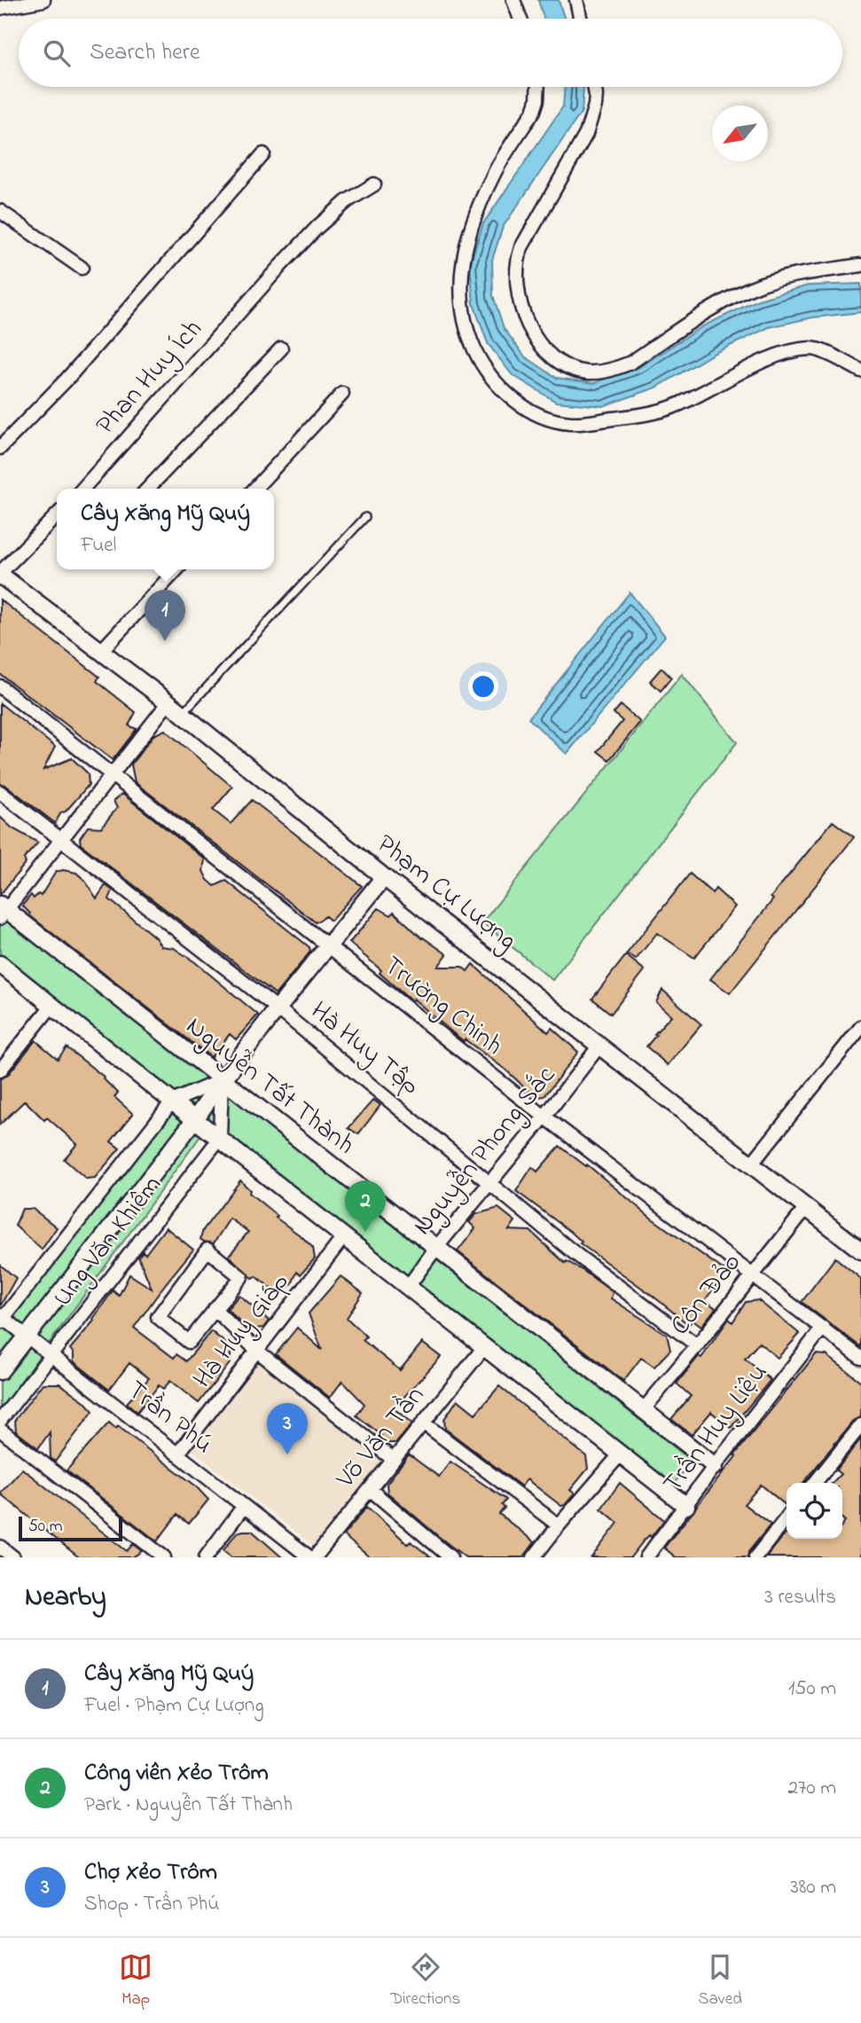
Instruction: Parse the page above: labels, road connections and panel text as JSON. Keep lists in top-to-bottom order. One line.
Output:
{"streets":{"street":["Phan Huy Ích","Phạm Cự Lượng","Trường Chinh","Hà Huy Tập","Nguyễn Tất Thành","Nguyễn Phong Sắc","Ung Văn Khiêm","Côn Đảo","Hà Huy Giáp","Trần Phú","Trần Huy Liệu","Võ Văn Tần"]},"crossings":[["Phạm Cự Lượng","Nguyễn Phong Sắc"],["Phạm Cự Lượng","Ung Văn Khiêm"],["Phạm Cự Lượng","Côn Đảo"],["Trường Chinh","Nguyễn Phong Sắc"],["Trường Chinh","Ung Văn Khiêm"],["Trường Chinh","Côn Đảo"],["Trường Chinh","Trần Huy Liệu"],["Hà Huy Tập","Nguyễn Phong Sắc"],["Hà Huy Tập","Ung Văn Khiêm"],["Hà Huy Tập","Côn Đảo"],["Nguyễn Tất Thành","Nguyễn Phong Sắc"],["Nguyễn Tất Thành","Ung Văn Khiêm"],["Nguyễn Tất Thành","Côn Đảo"],["Nguyễn Tất Thành","Trần Huy Liệu"],["Ung Văn Khiêm","Trần Phú"],["Hà Huy Giáp","Trần Phú"]],"scale_bar":"50 m","north":"bottom left","page":{"search":"Search here","popup":["Cây Xăng Mỹ Quý","Fuel"],"pins":["1","2","3"],"scale":"50 m","heading":["Nearby","3 results"],"list":[{"mark":"1","name":"Cây Xăng Mỹ Quý","note":"Fuel · Phạm Cự Lượng","value":"150 m"},{"mark":"2","name":"Công viên Xẻo Trôm","note":"Park · Nguyễn Tất Thành","value":"270 m"},{"mark":"3","name":"Chợ Xẻo Trôm","note":"Shop · Trần Phú","value":"380 m"}],"nav":["Map","Directions","Saved"]}}
